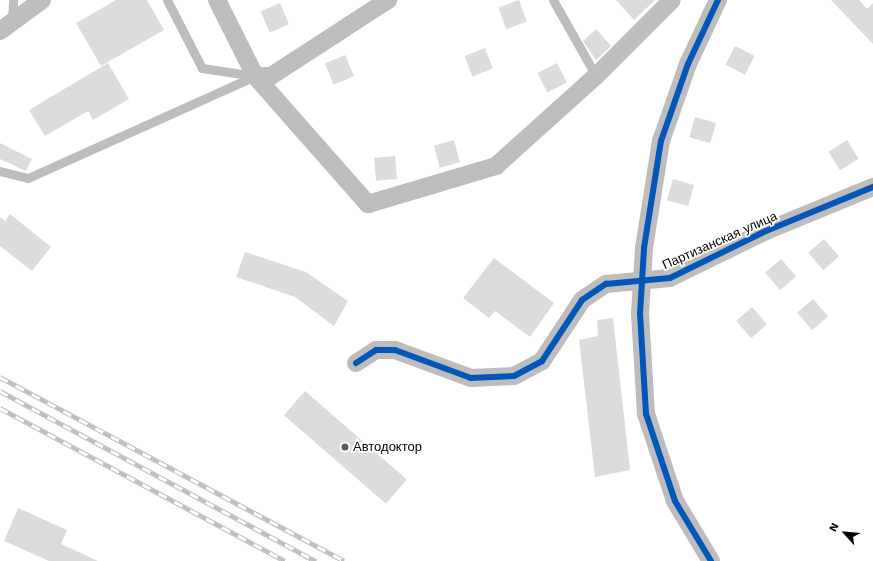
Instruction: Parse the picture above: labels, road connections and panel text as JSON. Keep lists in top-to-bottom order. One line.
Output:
{"streets":{"street":["Партизанская улица"]},"places":["Автодоктор"],"north":"top left"}
